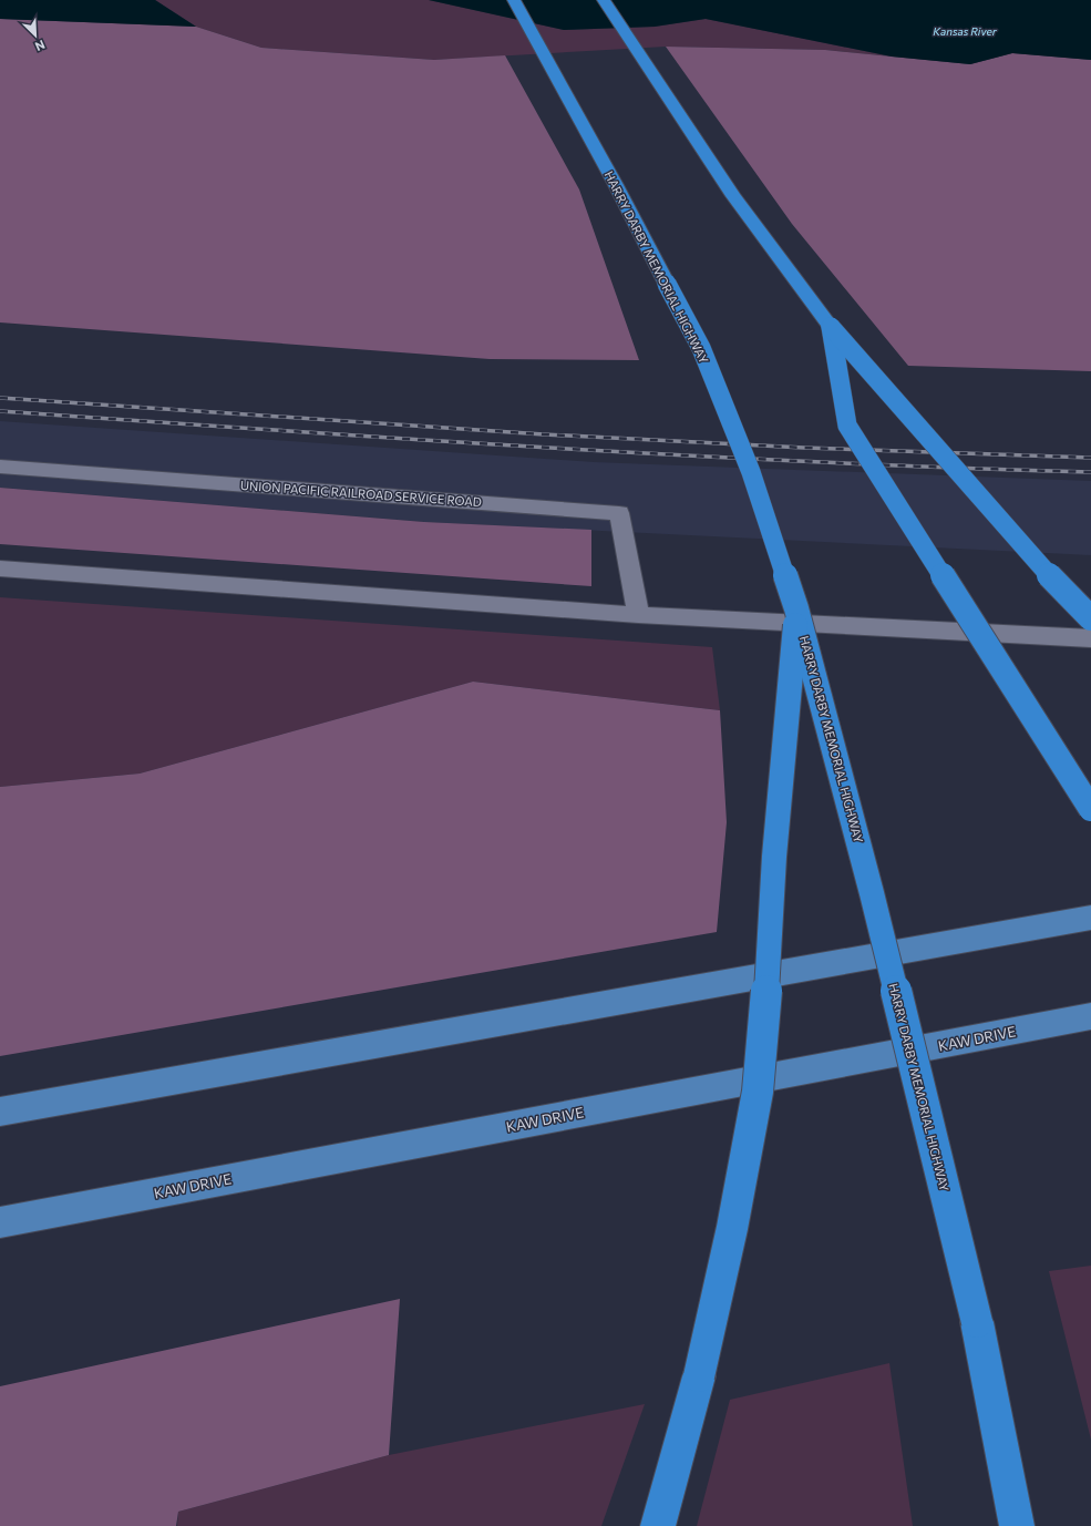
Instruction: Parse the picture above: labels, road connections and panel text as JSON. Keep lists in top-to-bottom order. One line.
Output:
{"streets":{"highway":["HARRY DARBY MEMORIAL HIGHWAY"],"main road":["KAW DRIVE"],"street":["UNION PACIFIC RAILROAD SERVICE ROAD"]},"water":["Kansas River"],"north":"bottom right"}
